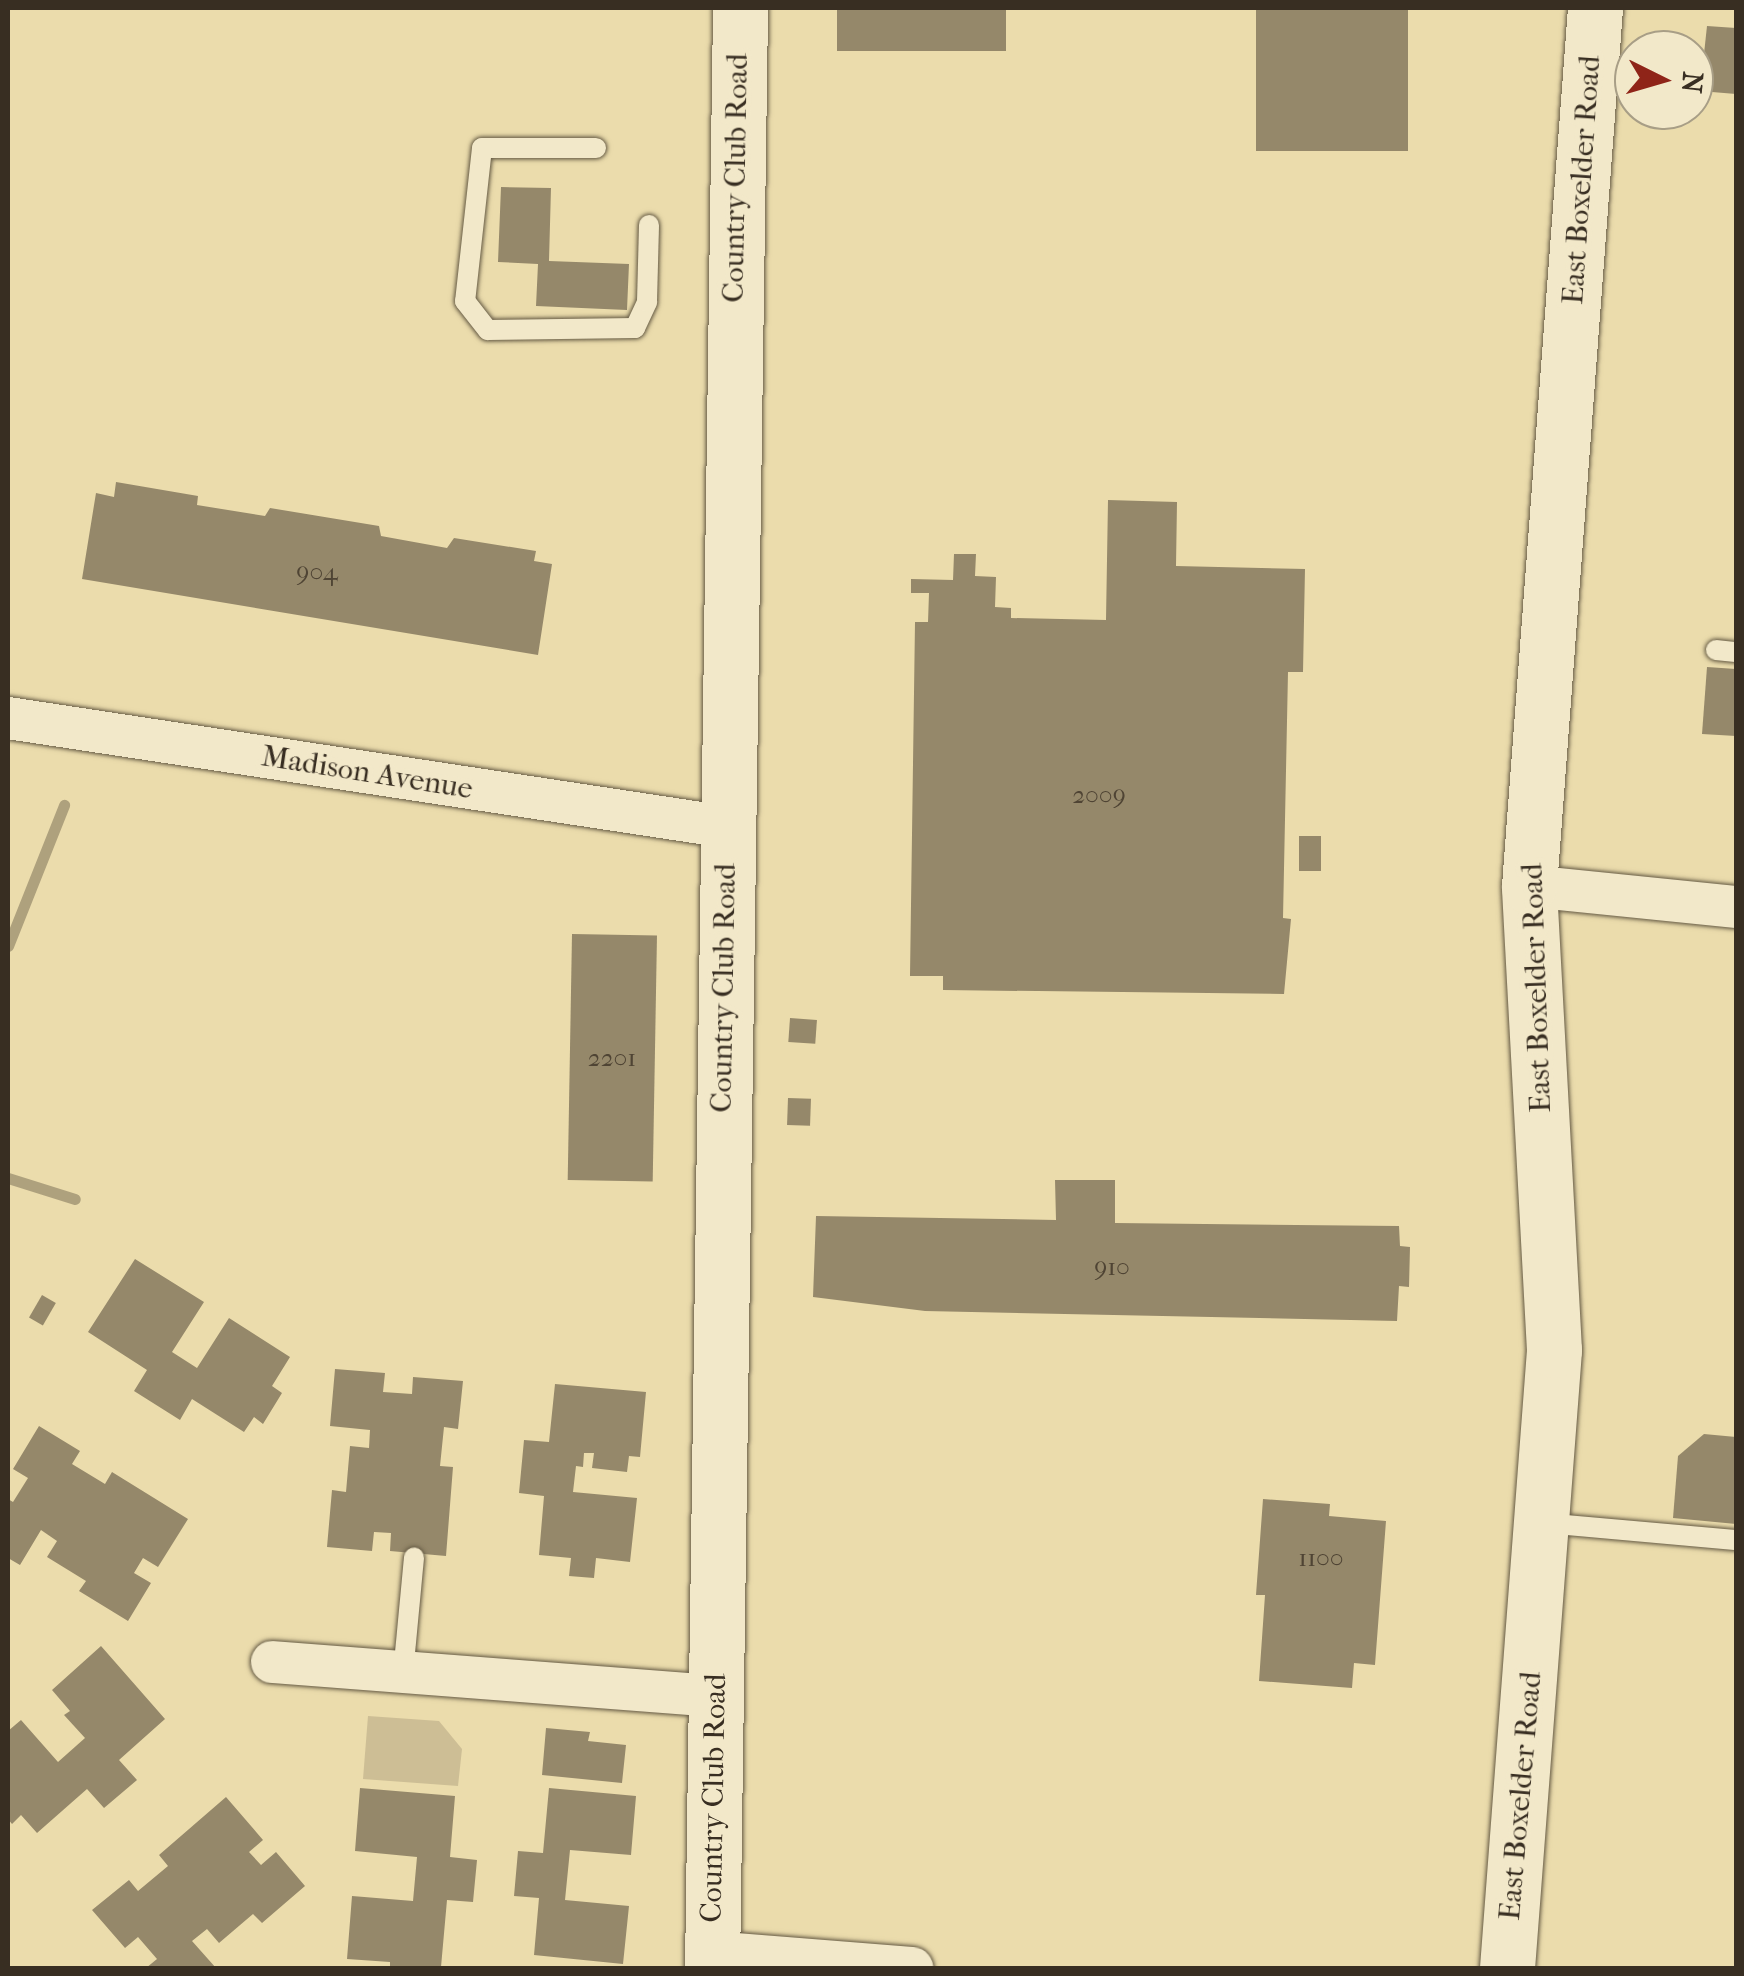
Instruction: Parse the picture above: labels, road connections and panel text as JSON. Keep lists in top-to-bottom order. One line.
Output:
{"streets":{"main road":["Country Club Road","East Boxelder Road"],"street":["Madison Avenue"]},"crossings":[["Country Club Road","Madison Avenue"]],"house_numbers":["904","2009","2201","910","1100"],"north":"right"}
